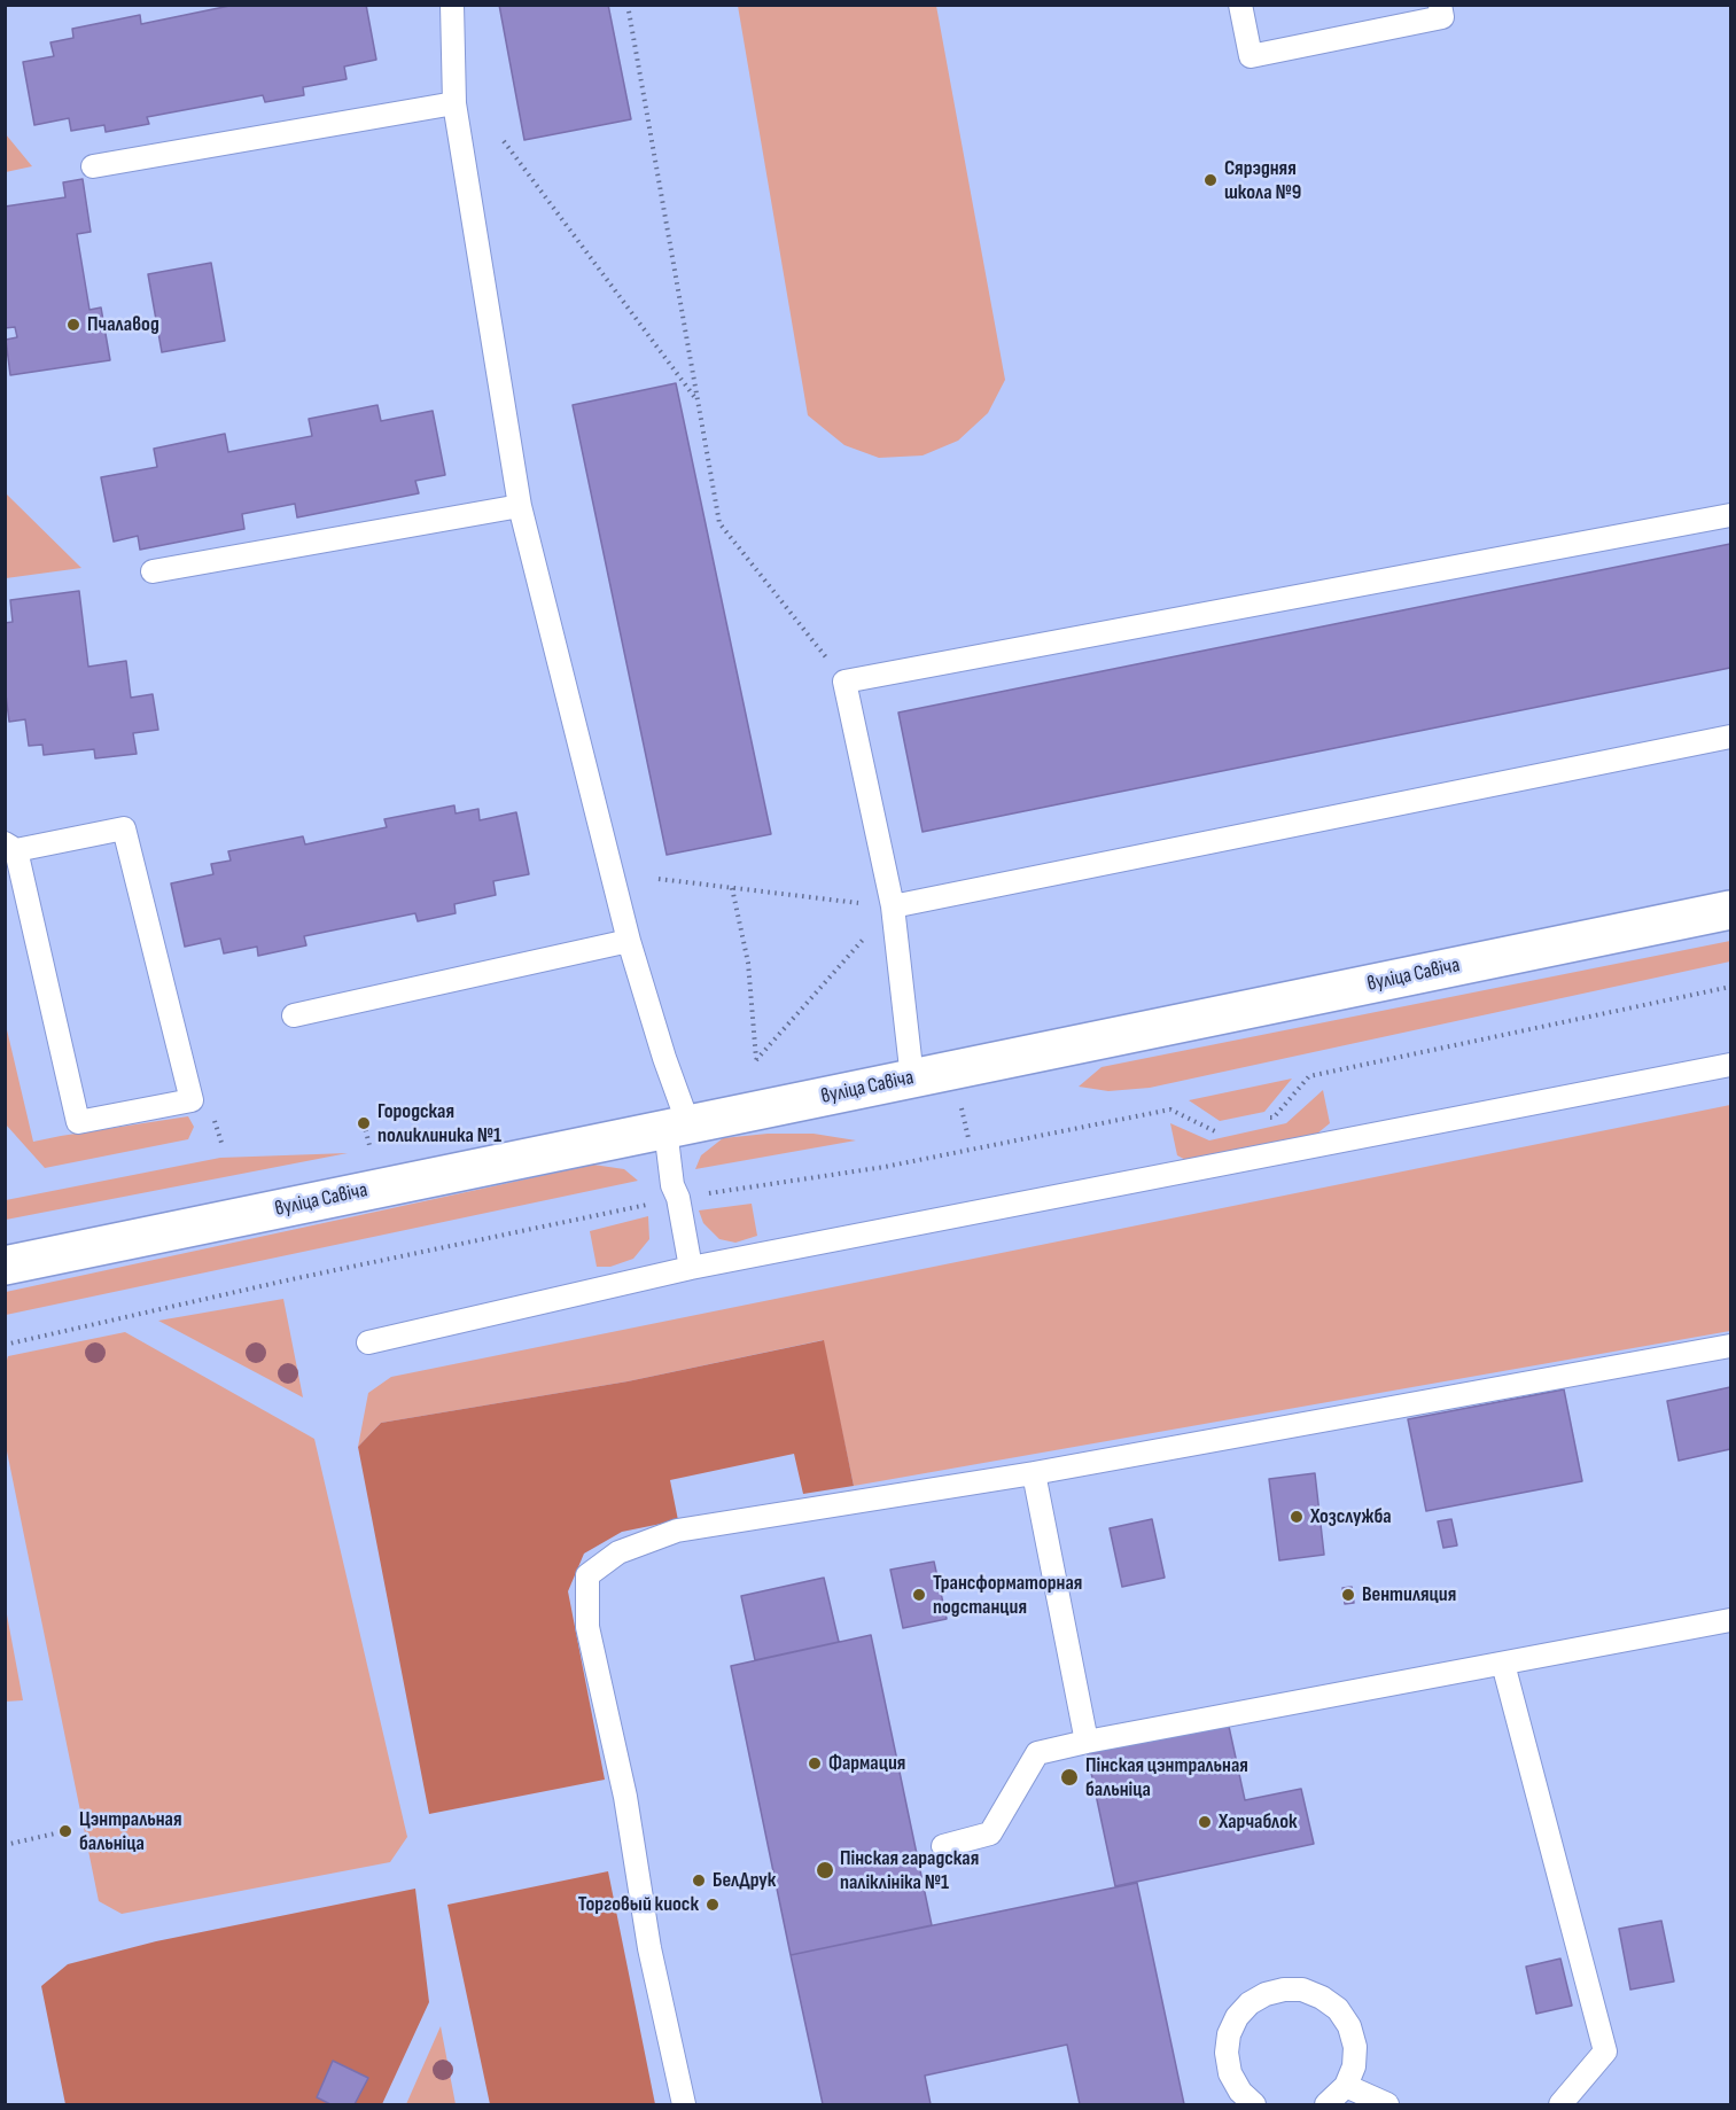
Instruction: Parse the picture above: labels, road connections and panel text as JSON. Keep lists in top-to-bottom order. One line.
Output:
{"streets":{"street":["вуліца Савіча"]},"places":["Сярэдняя школа №9","Пчалавод","Городская поликлиника №1","Хозслужба","Трансформаторная подстанция","Вентиляция","Фармация","Пінская цэнтральная бальніца","Харчаблок","Цэнтральная бальніца","Пінская гарадская паліклініка №1","БелДрук","Торговый киоск"]}
